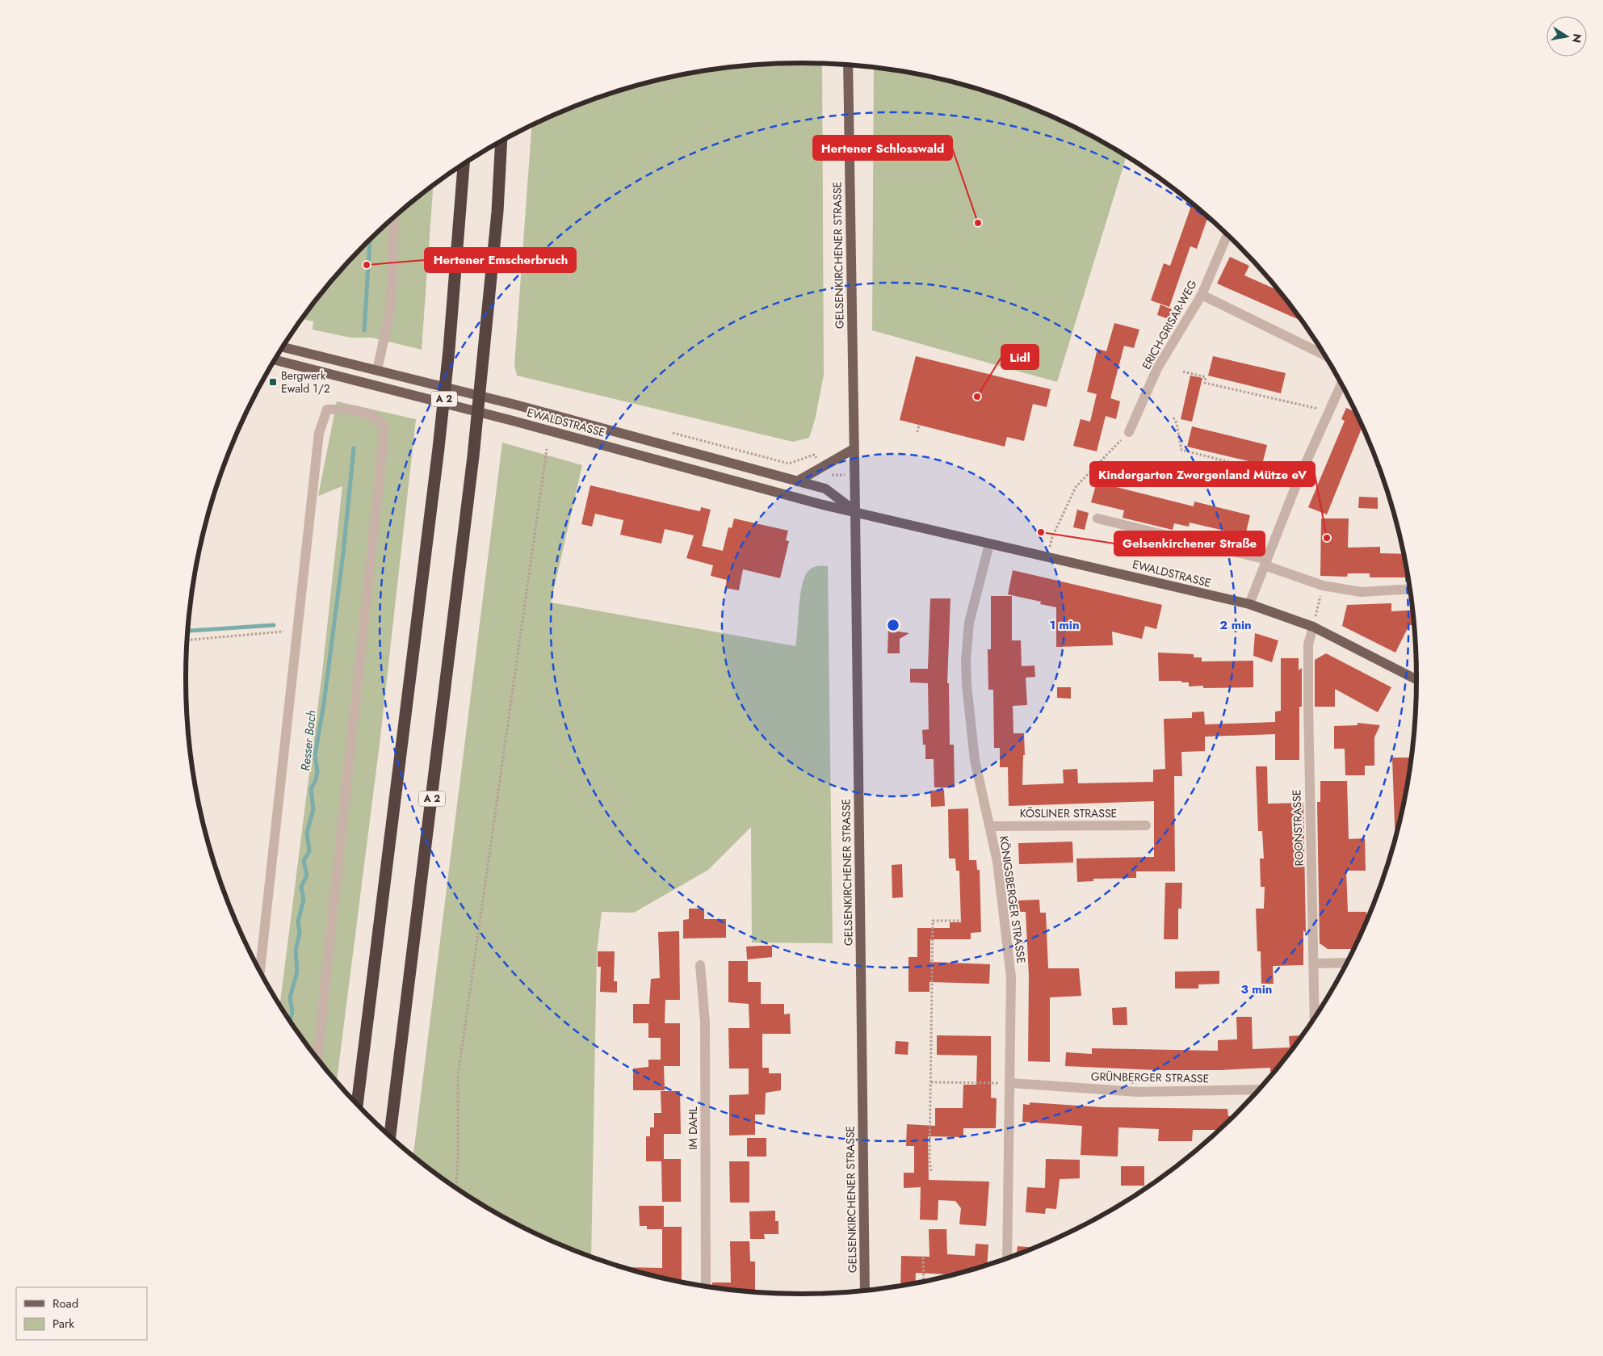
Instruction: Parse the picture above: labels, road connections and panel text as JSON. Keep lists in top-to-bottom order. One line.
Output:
{"streets":{"highway":["A 2"],"main road":["GELSENKIRCHENER STRASSE","EWALDSTRASSE"],"street":["ERICH-GRISAR-WEG","KÖSLINER STRASSE","ROONSTRASSE","KÖNIGSBERGER STRASSE","GRÜNBERGER STRASSE","IM DAHL"]},"crossings":[["GELSENKIRCHENER STRASSE","EWALDSTRASSE"],["EWALDSTRASSE","ROONSTRASSE"],["EWALDSTRASSE","KÖNIGSBERGER STRASSE"],["KÖSLINER STRASSE","KÖNIGSBERGER STRASSE"],["KÖNIGSBERGER STRASSE","GRÜNBERGER STRASSE"]],"water":["Resser Bach"],"places":{"other":["Hertener Schlosswald","Hertener Emscherbruch","Lidl","Gelsenkirchener Straße","Kindergarten Zwergenland Mütze eV"],"transit":["Bergwerk Ewald 1/2"]},"legend":["Road","Park"],"north":"right","rings":["1 min","2 min","3 min"]}
